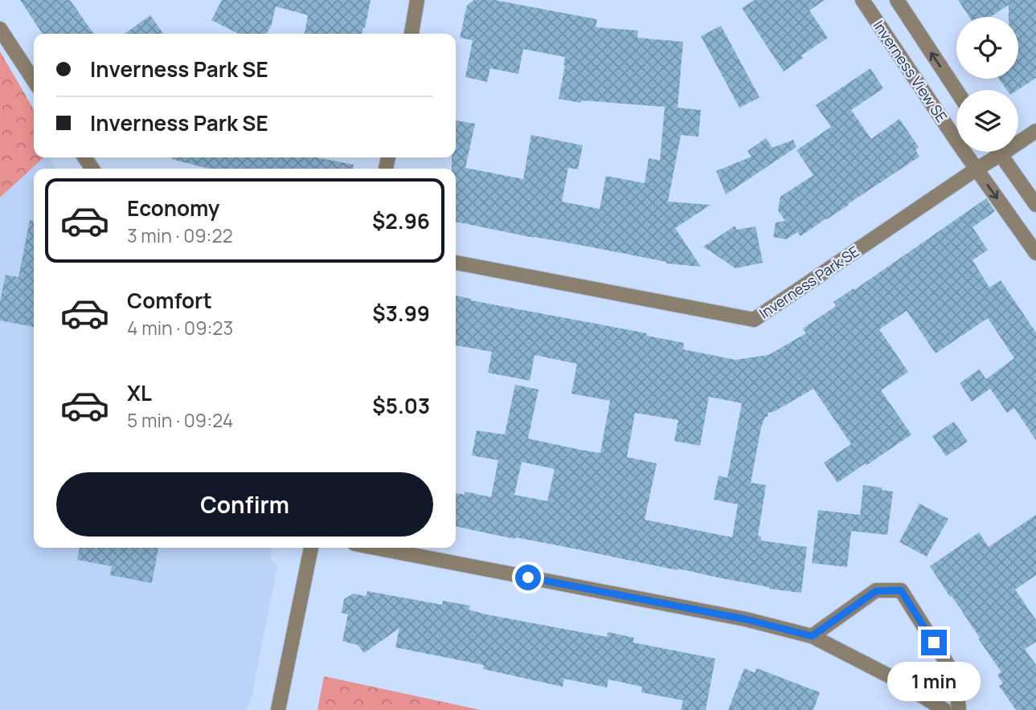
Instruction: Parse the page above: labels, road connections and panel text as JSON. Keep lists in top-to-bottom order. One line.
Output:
{"streets":{"street":["Inverness View SE","Inverness Park SE"]},"crossings":[["Inverness View SE","Inverness Park SE"]],"page":{"banner":["Inverness Park SE","Inverness Park SE"],"list":[{"name":"Economy","note":"3 min · 09:22","value":"$2.96"},{"name":"Comfort","note":"4 min · 09:23","value":"$3.99"},{"name":"XL","note":"5 min · 09:24","value":"$5.03"}],"buttons":"Confirm","bubble":"1 min"}}
